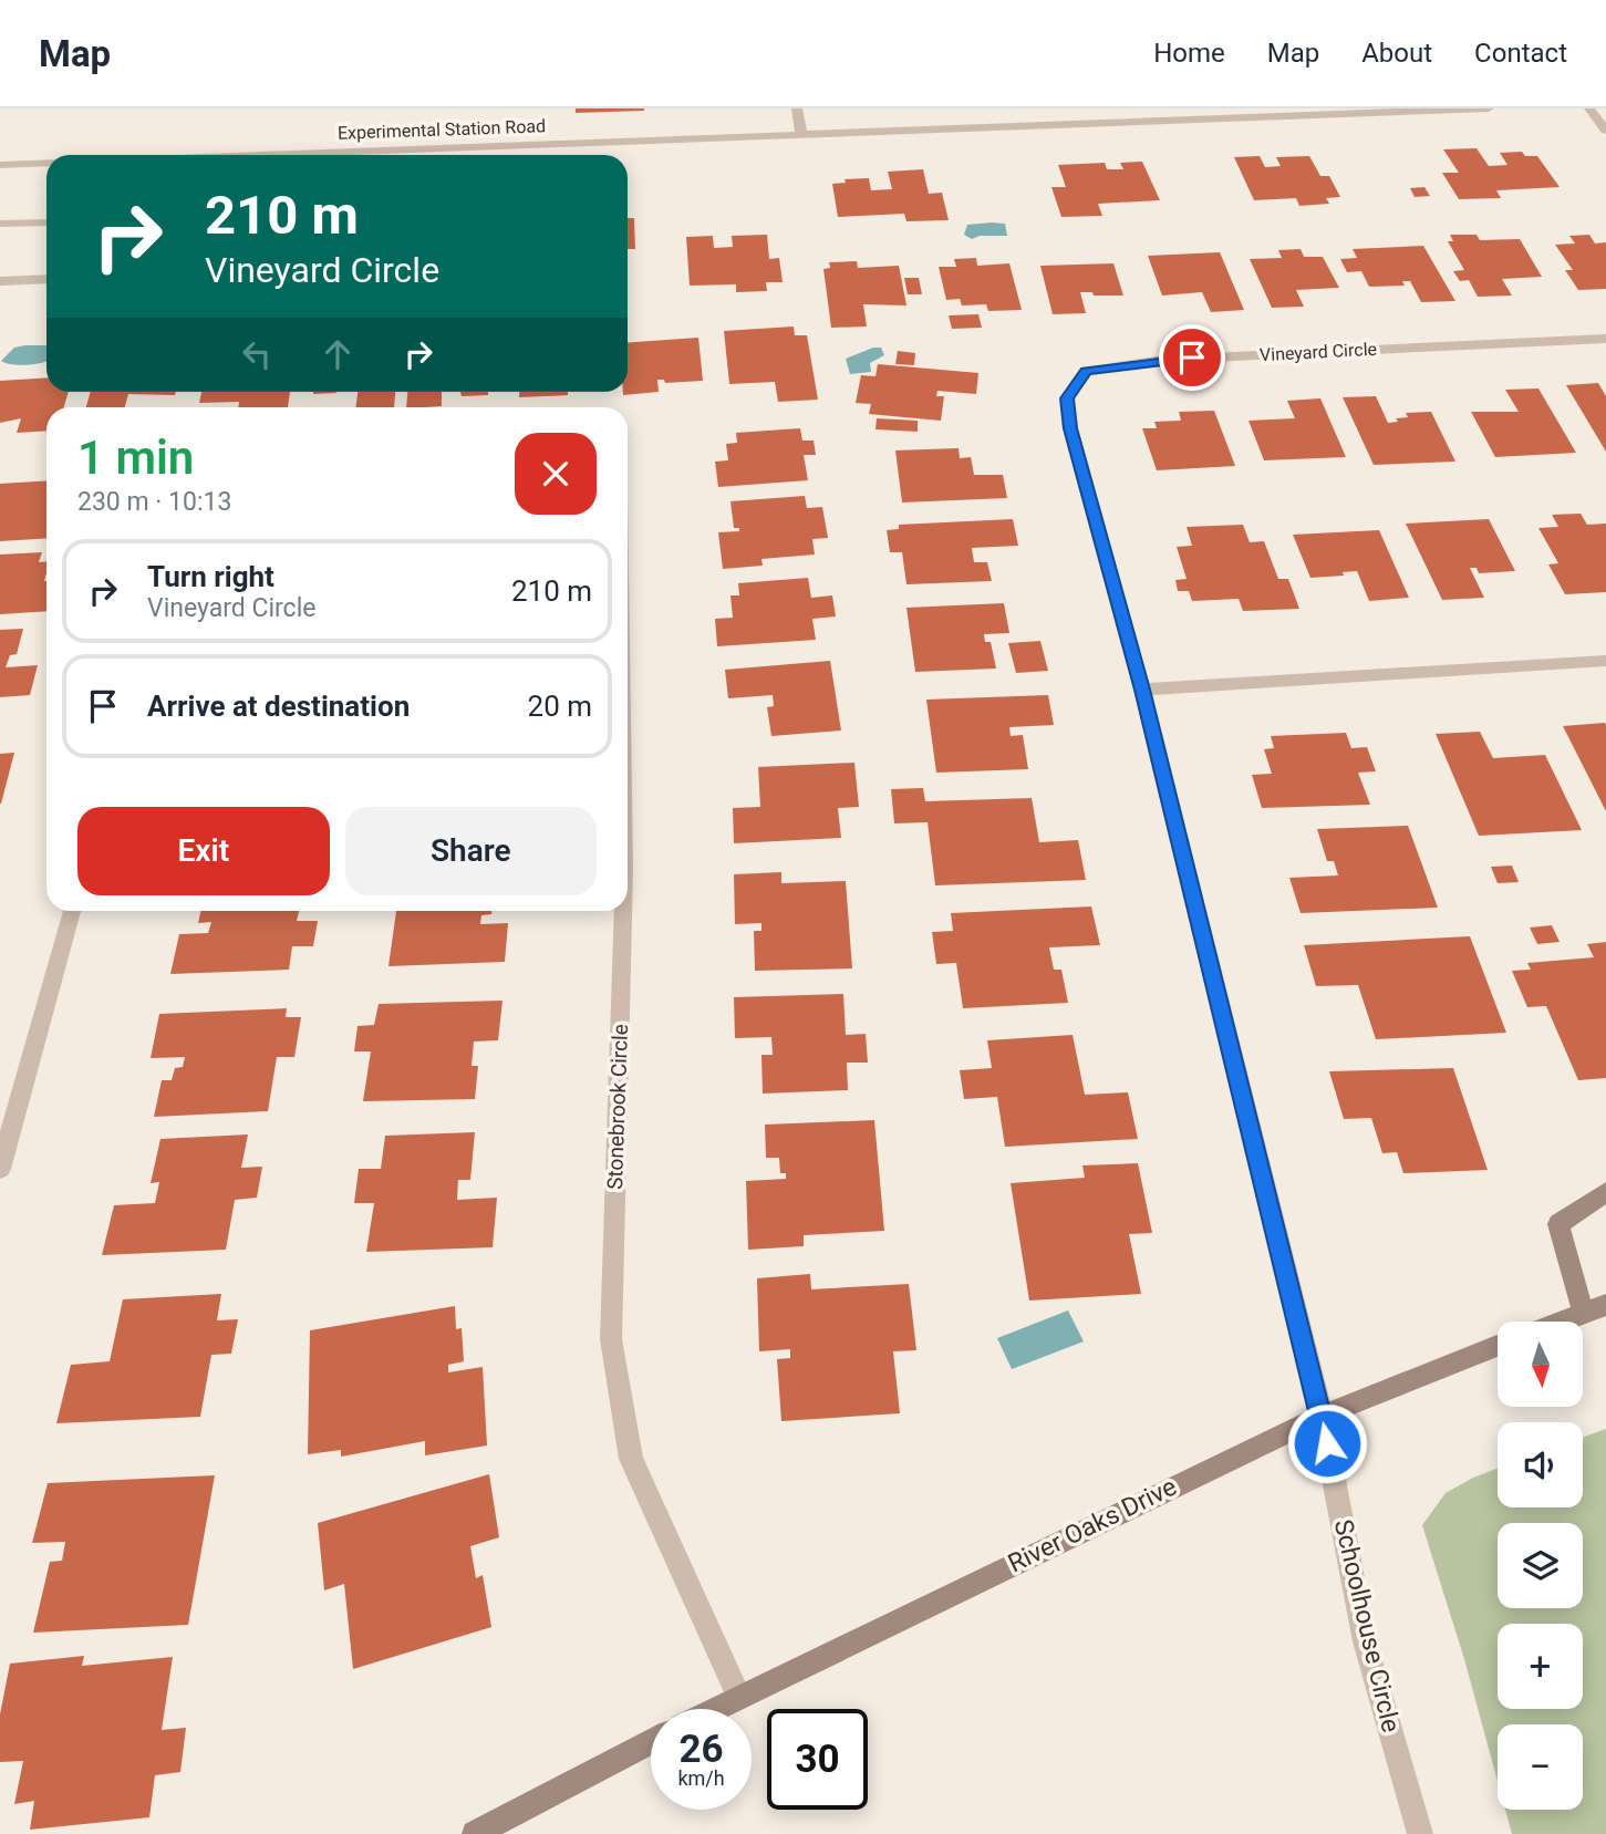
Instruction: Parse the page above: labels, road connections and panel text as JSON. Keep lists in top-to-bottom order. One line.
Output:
{"streets":{"street":["Experimental Station Road","Vineyard Circle","Stonebrook Circle","River Oaks Drive","Schoolhouse Circle"]},"crossings":[["Vineyard Circle","River Oaks Drive"],["Vineyard Circle","Schoolhouse Circle"],["Stonebrook Circle","River Oaks Drive"],["River Oaks Drive","Schoolhouse Circle"]],"north":"bottom","page":{"header":"Map","nav":["Home","Map","About","Contact"],"turn":["210 m","Vineyard Circle"],"heading":["1 min","230 m · 10:13"],"list":[{"name":"Turn right","note":"Vineyard Circle","value":"210 m"},{"name":"Arrive at destination","value":"20 m"}],"buttons":["Exit","Share"],"map_buttons":["+","−"],"speed":"26 km/h","limit":"30"}}
